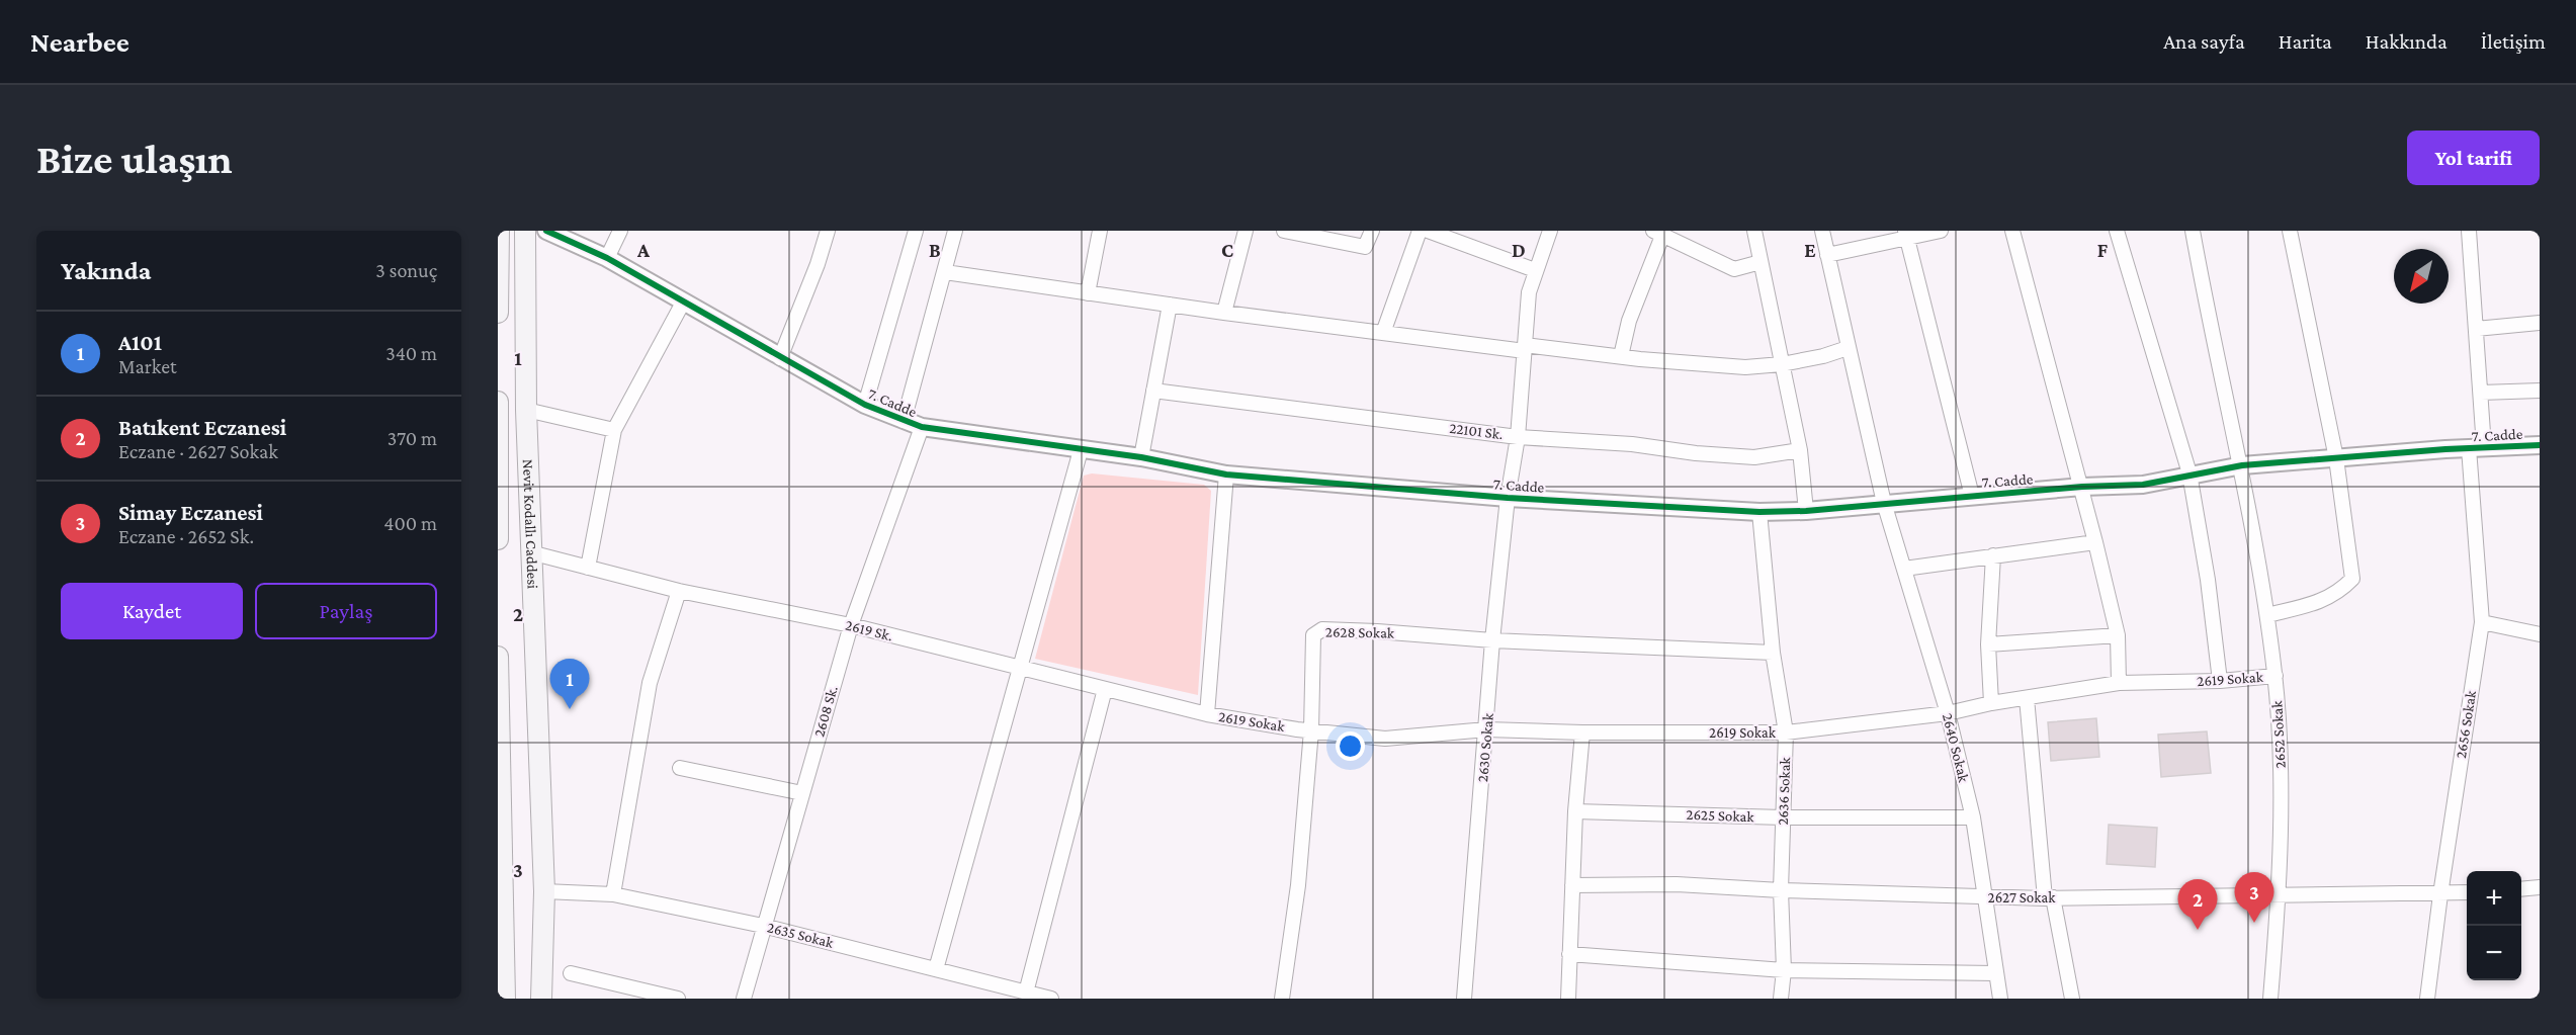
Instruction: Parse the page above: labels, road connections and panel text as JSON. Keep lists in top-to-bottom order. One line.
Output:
{"streets":{"main road":["Nevit Kodallı Caddesi"],"street":["7. Cadde","22101 Sk.","2619 Sk.","2628 Sokak","2619 Sokak","2608 Sk.","2656 Sokak","2652 Sokak","2630 Sokak","2640 Sokak","2636 Sokak","2625 Sokak","2627 Sokak","2635 Sokak"]},"crossings":[["7. Cadde","2608 Sk."],["7. Cadde","2656 Sokak"],["7. Cadde","2652 Sokak"],["7. Cadde","2630 Sokak"],["7. Cadde","2640 Sokak"],["7. Cadde","2636 Sokak"],["22101 Sk.","2630 Sokak"],["Nevit Kodallı Caddesi","2619 Sk."],["Nevit Kodallı Caddesi","2635 Sokak"],["2619 Sk.","2619 Sokak"],["2619 Sk.","2608 Sk."],["2628 Sokak","2619 Sokak"],["2628 Sokak","2630 Sokak"],["2628 Sokak","2636 Sokak"],["2619 Sokak","2652 Sokak"],["2619 Sokak","2630 Sokak"],["2619 Sokak","2640 Sokak"],["2619 Sokak","2636 Sokak"],["2608 Sk.","2635 Sokak"],["2656 Sokak","2627 Sokak"],["2652 Sokak","2627 Sokak"],["2640 Sokak","2625 Sokak"],["2640 Sokak","2627 Sokak"],["2636 Sokak","2625 Sokak"],["2636 Sokak","2627 Sokak"]],"north":"bottom left","page":{"header":"Nearbee","nav":["Ana sayfa","Harita","Hakkında","İletişim"],"buttons":["Yol tarifi",["Kaydet","Paylaş"]],"title":"Bize ulaşın","heading":["Yakında","3 sonuç"],"list":[{"mark":"1","name":"A101","note":"Market","value":"340 m"},{"mark":"2","name":"Batıkent Eczanesi","note":"Eczane · 2627 Sokak","value":"370 m"},{"mark":"3","name":"Simay Eczanesi","note":"Eczane · 2652 Sk.","value":"400 m"}],"pins":["1","3","2"],"map_buttons":["+","−"]},"grid":{"columns":["A","B","C","D","E","F"],"rows":["1","2","3"]}}
